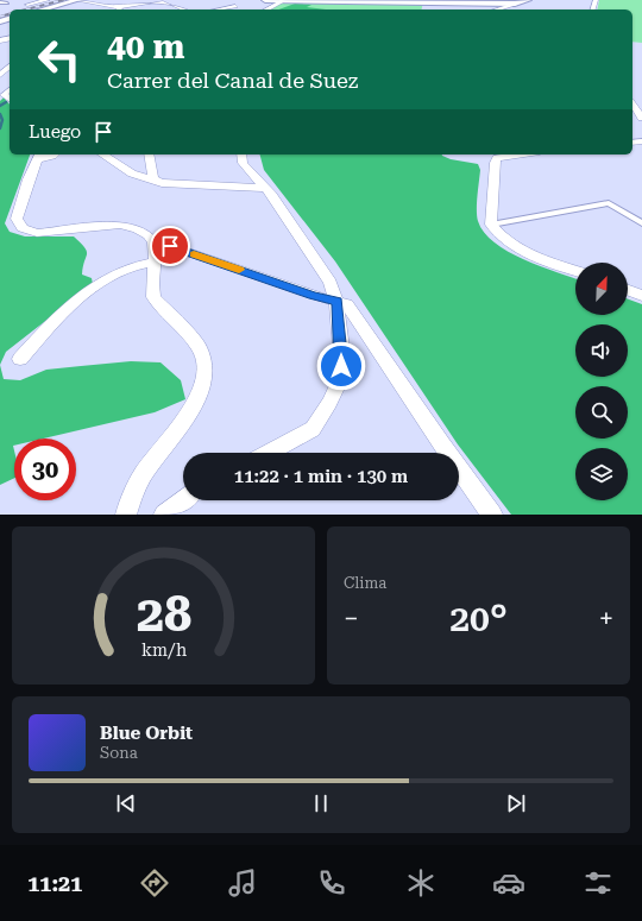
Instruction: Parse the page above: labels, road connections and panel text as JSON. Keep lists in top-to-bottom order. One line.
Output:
{"north":"top right","page":{"turn":["40 m","Carrer del Canal de Suez"],"then":"Luego","limit":"30","trip":"11:22 · 1 min · 130 m","tile":"Clima","heat":["−","20°","+"],"song":["Blue Orbit","Sona"],"tabs":"11:21","gauge":["28","km/h"]}}
